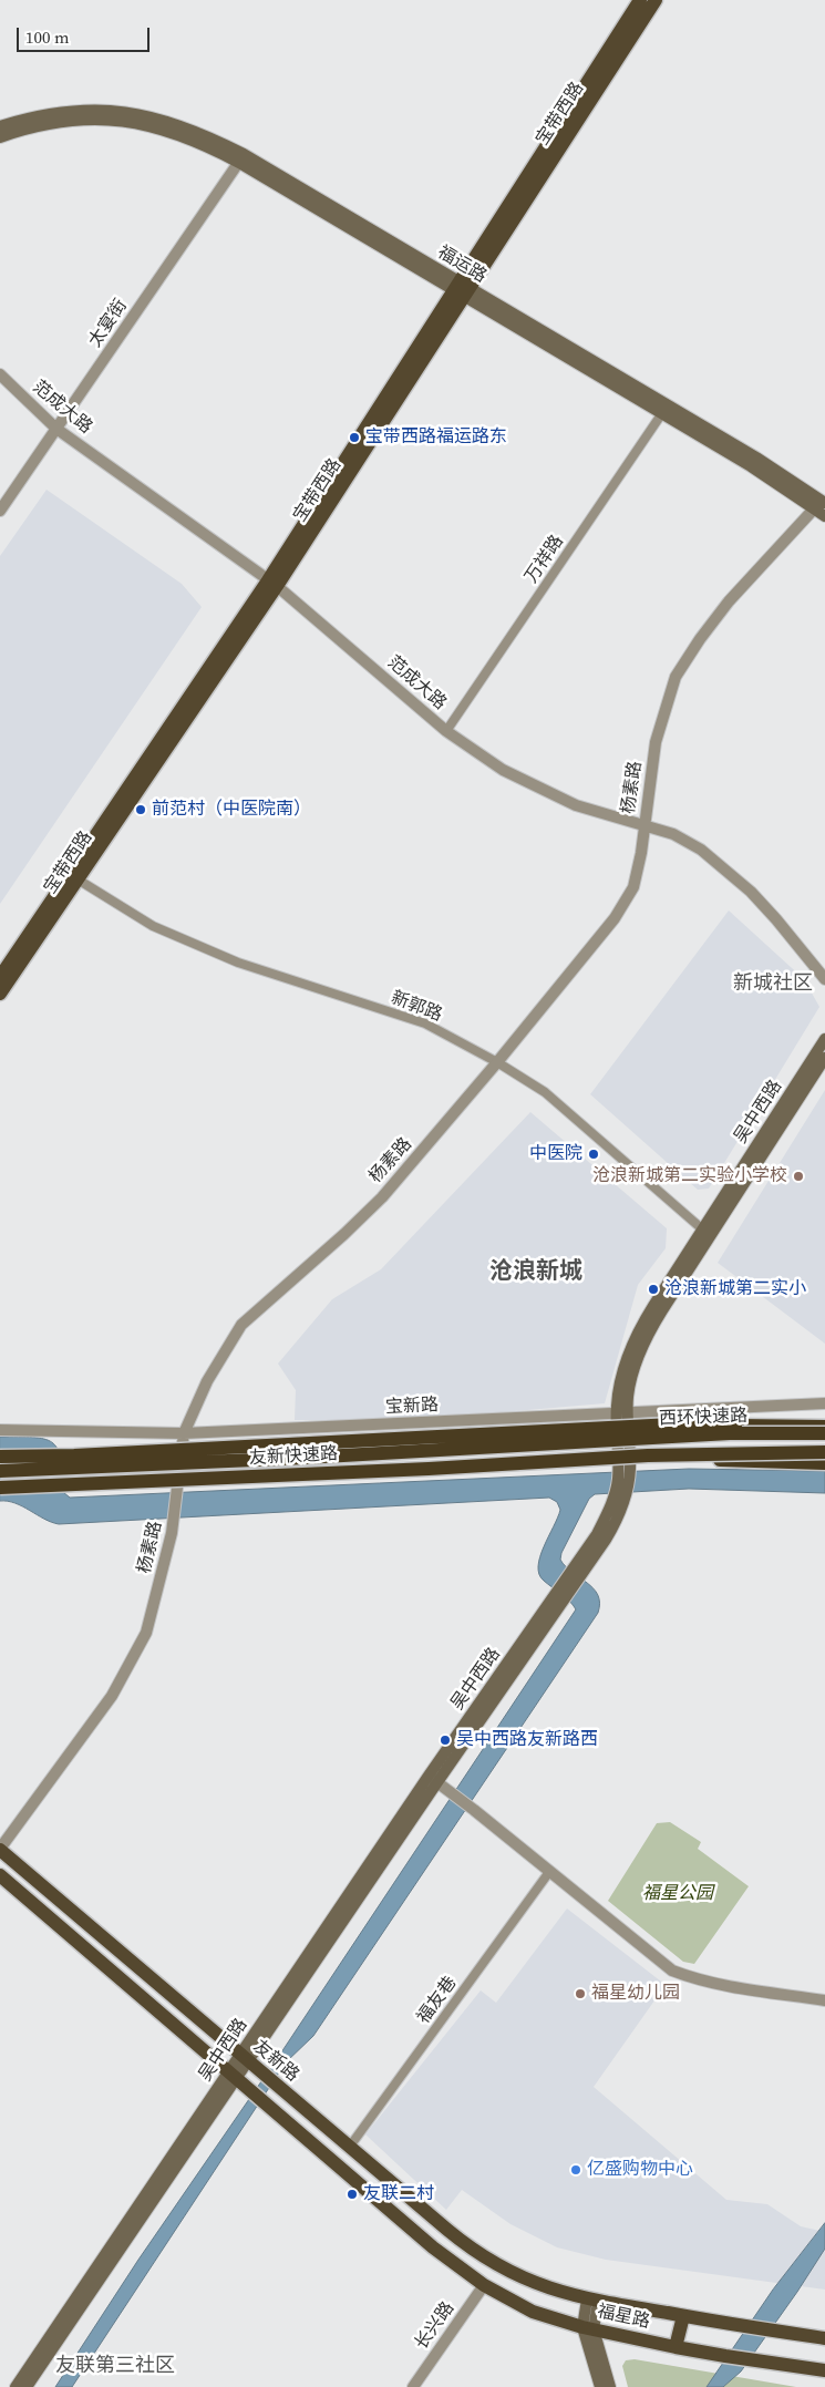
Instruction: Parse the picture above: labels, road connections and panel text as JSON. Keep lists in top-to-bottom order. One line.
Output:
{"streets":{"highway":["西环快速路","友新快速路"],"main road":["宝带西路","福运路","吴中西路","友新路","福星路"],"street":["太宴街","范成大路","万祥路","杨素路","新郭路","宝新路","福友巷","长兴路"]},"crossings":[["宝带西路","福运路"],["宝带西路","范成大路"],["宝带西路","新郭路"],["福运路","太宴街"],["福运路","万祥路"],["福运路","杨素路"],["太宴街","范成大路"],["范成大路","万祥路"],["范成大路","杨素路"],["杨素路","新郭路"],["杨素路","宝新路"],["杨素路","友新路"],["新郭路","吴中西路"],["吴中西路","宝新路"],["吴中西路","友新路"],["吴中西路","福星路"],["西环快速路","友新快速路"],["福友巷","友新路"],["友新路","福星路"],["福星路","长兴路"]],"districts":["新城社区","沧浪新城","友联第三社区"],"parks":["福星公园"],"places":["宝带西路福运路东","前范村（中医院南）","中医院","沧浪新城第二实验小学校","沧浪新城第二实小","吴中西路友新路西","福星幼儿园","亿盛购物中心","友联二村"],"scale_bar":"100 m"}
